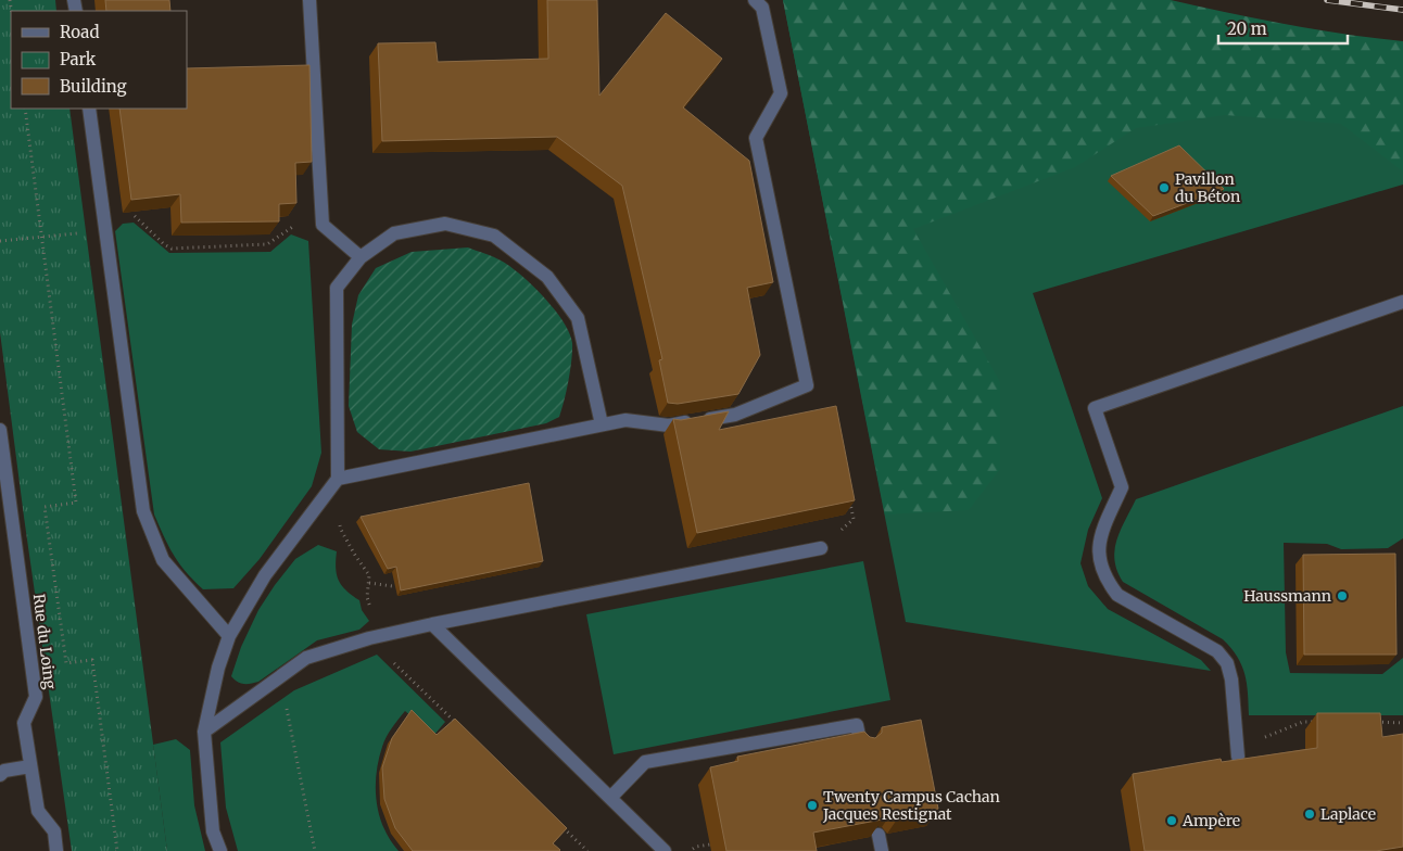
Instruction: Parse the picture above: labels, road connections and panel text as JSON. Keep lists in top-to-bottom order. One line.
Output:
{"streets":{"street":["Rue du Loing"]},"places":["Pavillon du Béton","Haussmann","Twenty Campus Cachan Jacques Restignat","Laplace","Ampère"],"legend":["Road","Park","Building"],"scale_bar":"20 m"}
